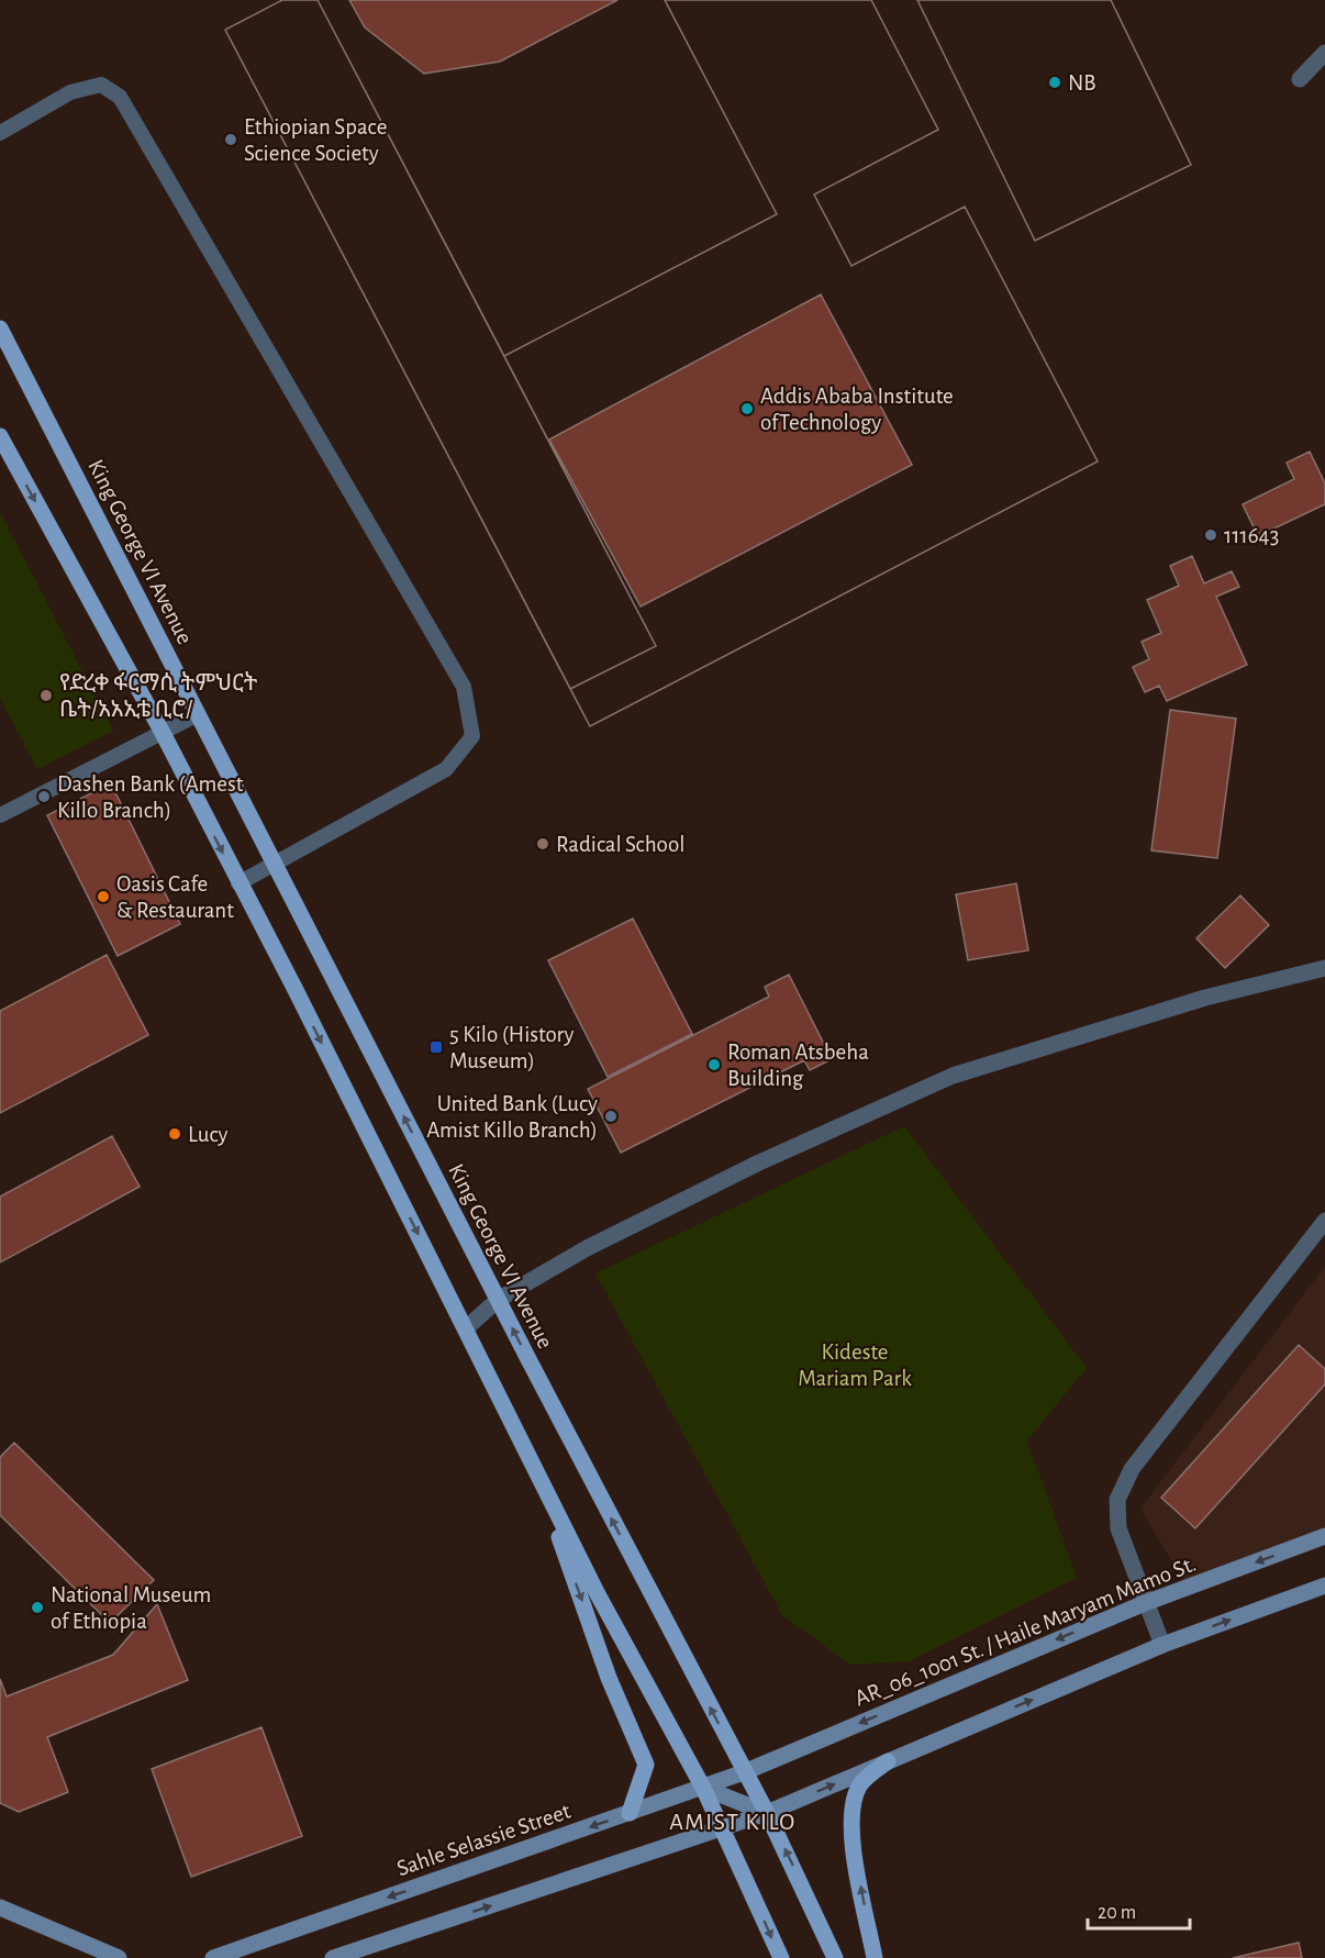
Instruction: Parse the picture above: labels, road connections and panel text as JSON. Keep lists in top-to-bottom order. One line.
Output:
{"streets":{"main road":["King George VI Avenue","AR_06_1001 St. / Haile Maryam Mamo St.","Sahle Selassie Street"]},"crossings":[["King George VI Avenue","AR_06_1001 St. / Haile Maryam Mamo St."],["AR_06_1001 St. / Haile Maryam Mamo St.","Sahle Selassie Street"]],"districts":["AMIST KILO"],"parks":["Kideste Mariam Park"],"places":{"other":["NB","Ethiopian Space Science Society","Addis Ababa Institute ofTechnology","111643","የድረቀ ፋርማሲ ትምህርት ቤት/አአኢቴ ቢሮ/","Dashen Bank (Amest Killo Branch)","Radical School","Oasis Cafe & Restaurant","Roman Atsbeha Building","United Bank (Lucy Amist Killo Branch)","Lucy","National Museum of Ethiopia"],"transit":["5 Kilo (History Museum)"]},"scale_bar":"20 m"}
